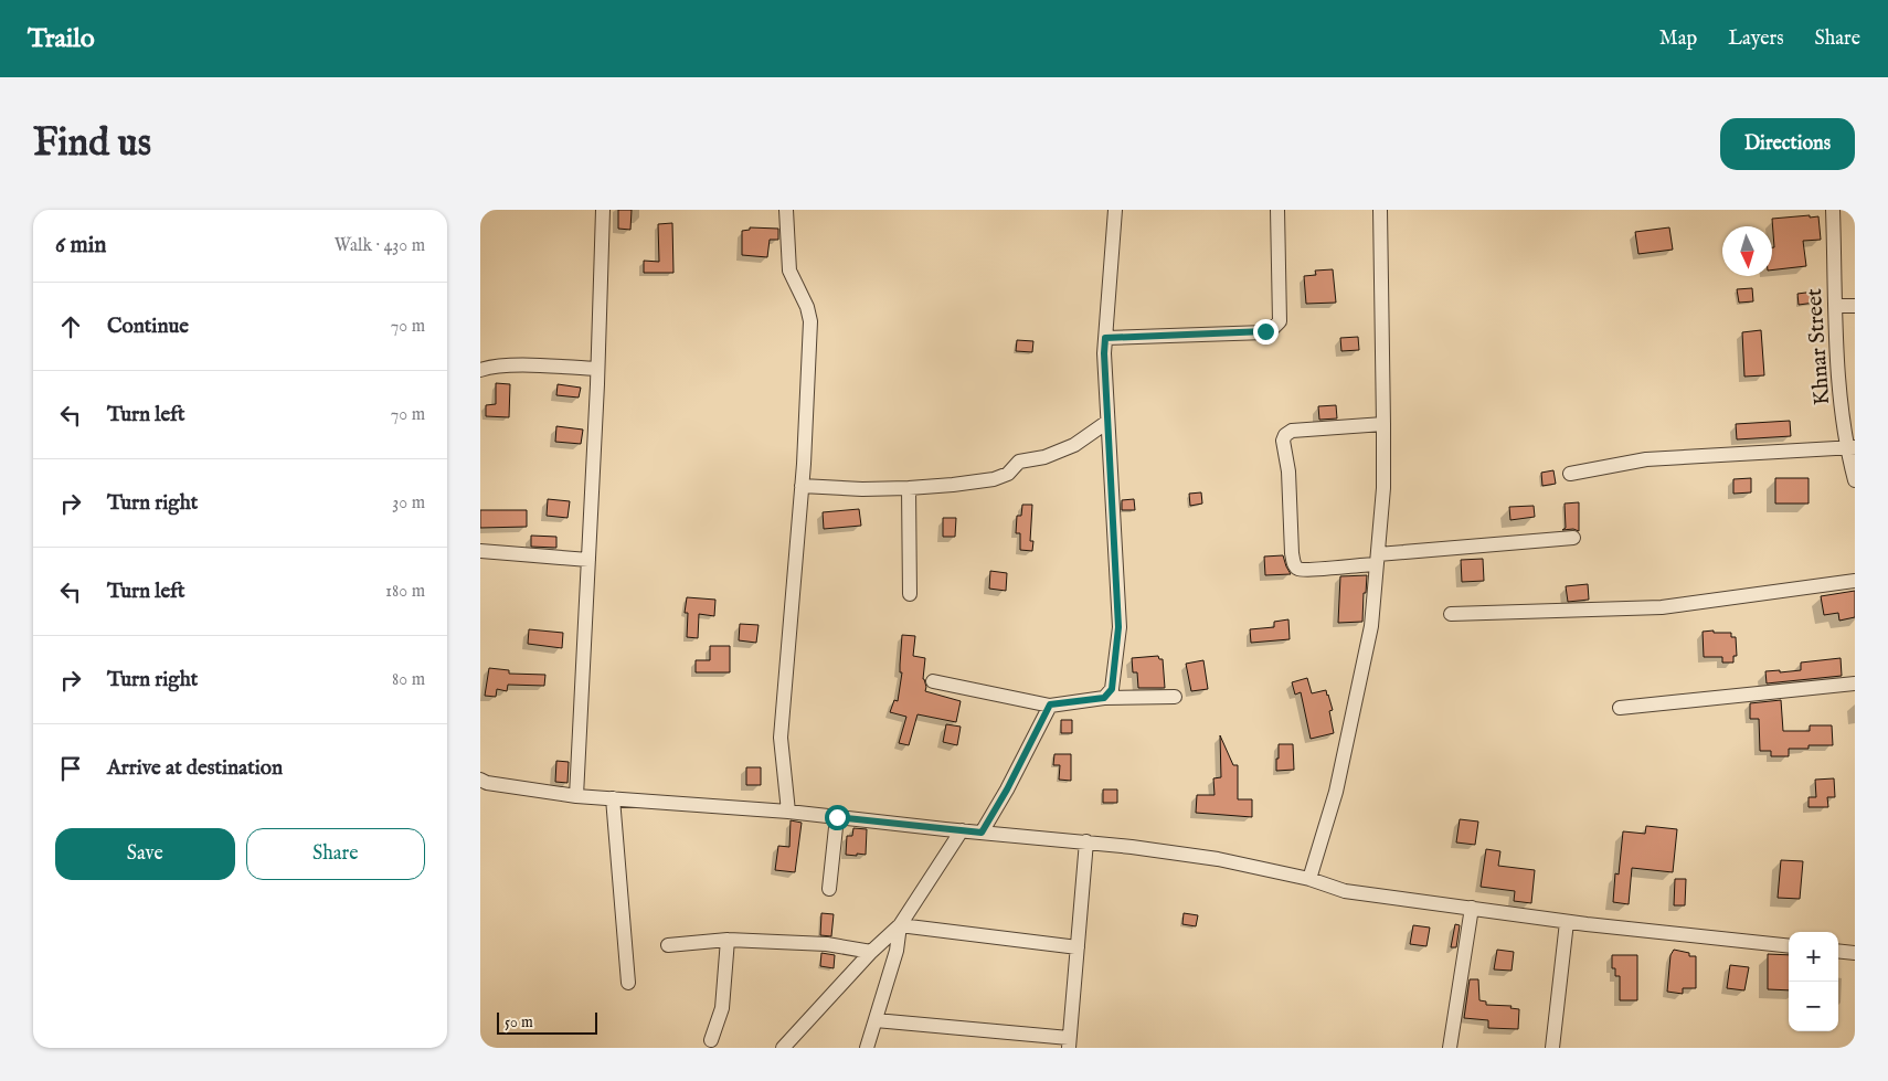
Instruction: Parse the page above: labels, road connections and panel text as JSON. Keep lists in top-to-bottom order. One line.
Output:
{"streets":{"street":["Khnar Street"]},"scale_bar":"50 m","north":"bottom","page":{"header":"Trailo","nav":["Map","Layers","Share"],"buttons":["Directions",["Save","Share"]],"title":"Find us","heading":["6 min","Walk · 430 m"],"list":[["Continue","70 m"],["Turn left","70 m"],["Turn right","30 m"],["Turn left","180 m"],["Turn right","80 m"],"Arrive at destination"],"map_buttons":["+","−"],"scale":"50 m"}}
